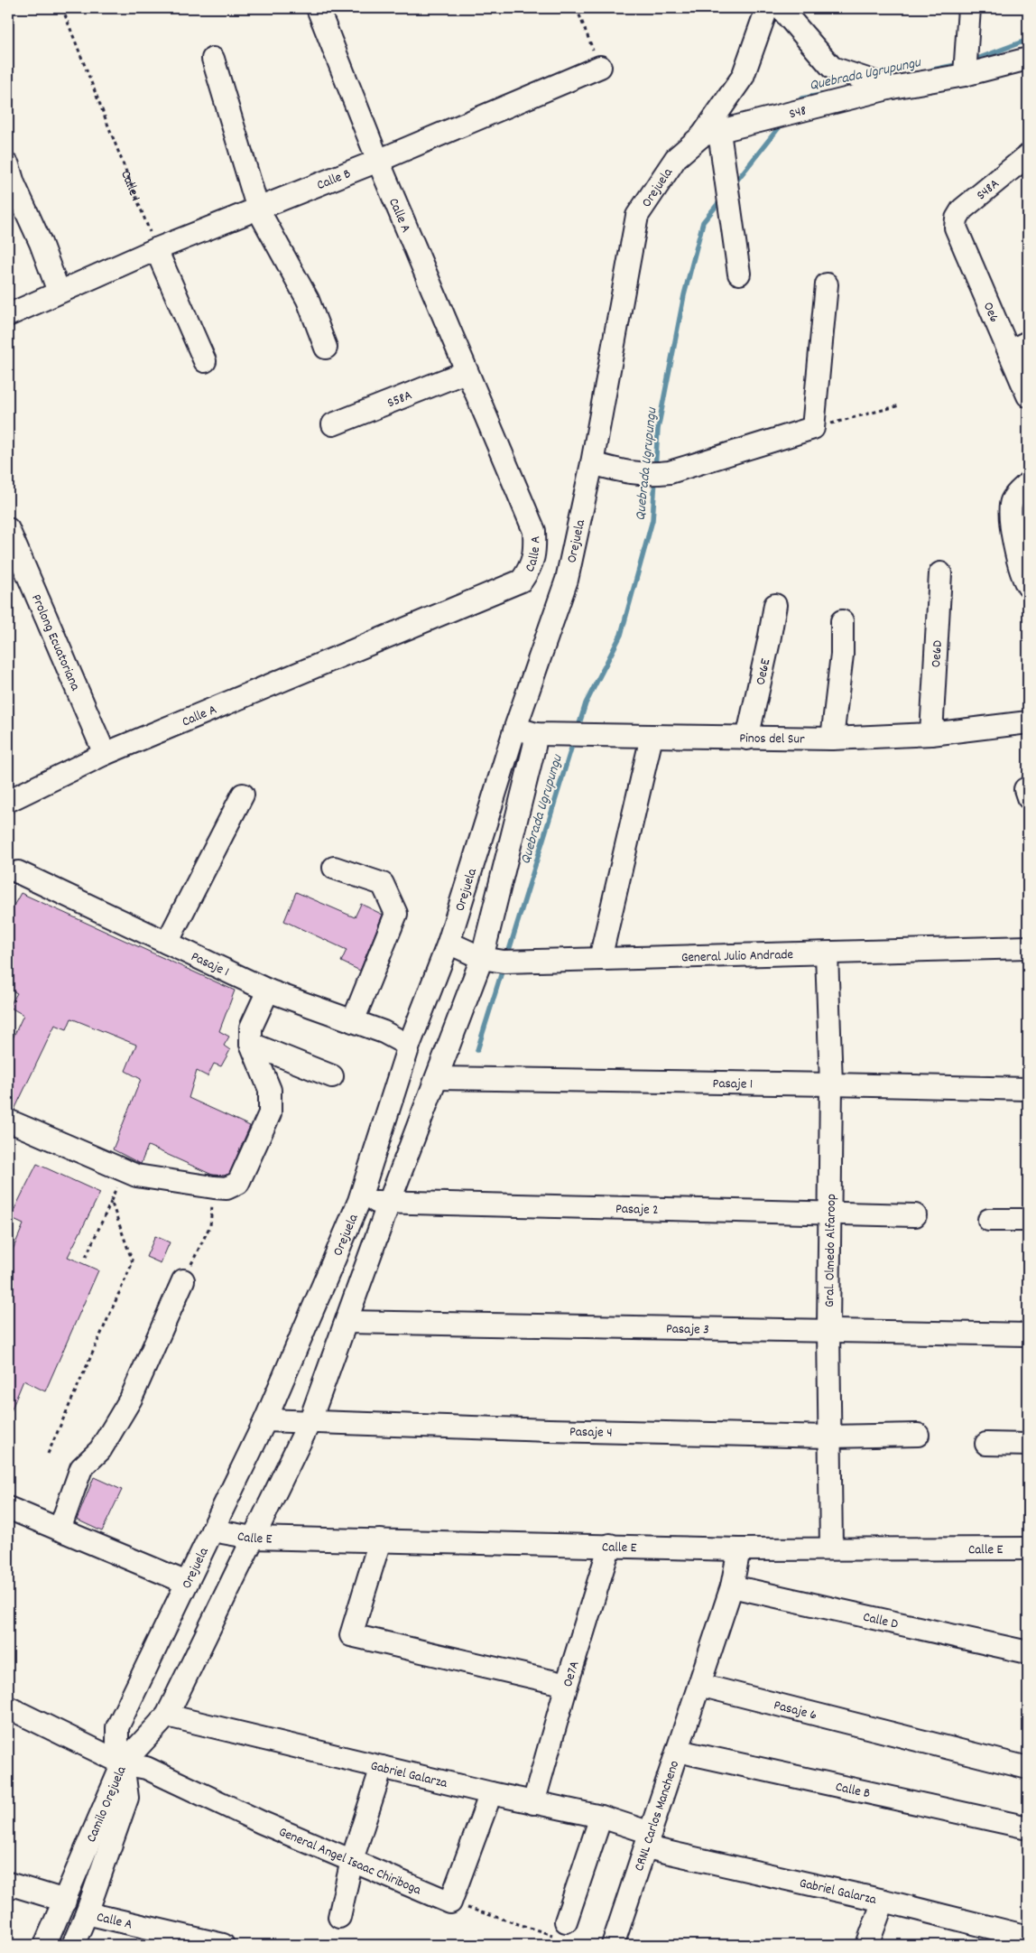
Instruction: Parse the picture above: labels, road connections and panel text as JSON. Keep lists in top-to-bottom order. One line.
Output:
{"streets":{"street":["S48","Calle B","Orejuela","S48A","Calle A","Oe6","S58A","Prolong Ecuatoriana","Oe6D","Oe6E","Pinos del Sur","General Julio Andrade","Pasaje 1","Pasaje 2","Gral. Olmedo Alfaroop","Pasaje 3","Pasaje 4","Calle E","Calle D","Oe7A","Pasaje 6","Gabriel Galarza","Camilo Orejuela","CRNL Carlos Mancheno","General Angel Isaac Chiriboga"],"path":["Calle 1"]},"crossings":[["S48","Orejuela"],["Calle B","Calle 1"],["Calle B","Calle A"],["Calle B","CRNL Carlos Mancheno"],["Orejuela","Pinos del Sur"],["Orejuela","General Julio Andrade"],["Orejuela","Pasaje 1"],["Orejuela","Pasaje 2"],["Orejuela","Pasaje 4"],["Orejuela","Calle E"],["Orejuela","Camilo Orejuela"],["Orejuela","General Angel Isaac Chiriboga"],["S48A","Oe6"],["Calle A","S58A"],["Calle A","Prolong Ecuatoriana"],["Calle A","Camilo Orejuela"],["Oe6D","Pinos del Sur"],["Oe6E","Pinos del Sur"],["General Julio Andrade","Gral. Olmedo Alfaroop"],["Pasaje 1","Gral. Olmedo Alfaroop"],["Pasaje 2","Gral. Olmedo Alfaroop"],["Gral. Olmedo Alfaroop","Pasaje 3"],["Gral. Olmedo Alfaroop","Pasaje 4"],["Gral. Olmedo Alfaroop","Calle E"],["Calle E","Oe7A"],["Oe7A","Gabriel Galarza"],["Pasaje 6","CRNL Carlos Mancheno"],["Gabriel Galarza","CRNL Carlos Mancheno"],["Camilo Orejuela","General Angel Isaac Chiriboga"]],"water":["Quebrada Ugrupungu"]}
